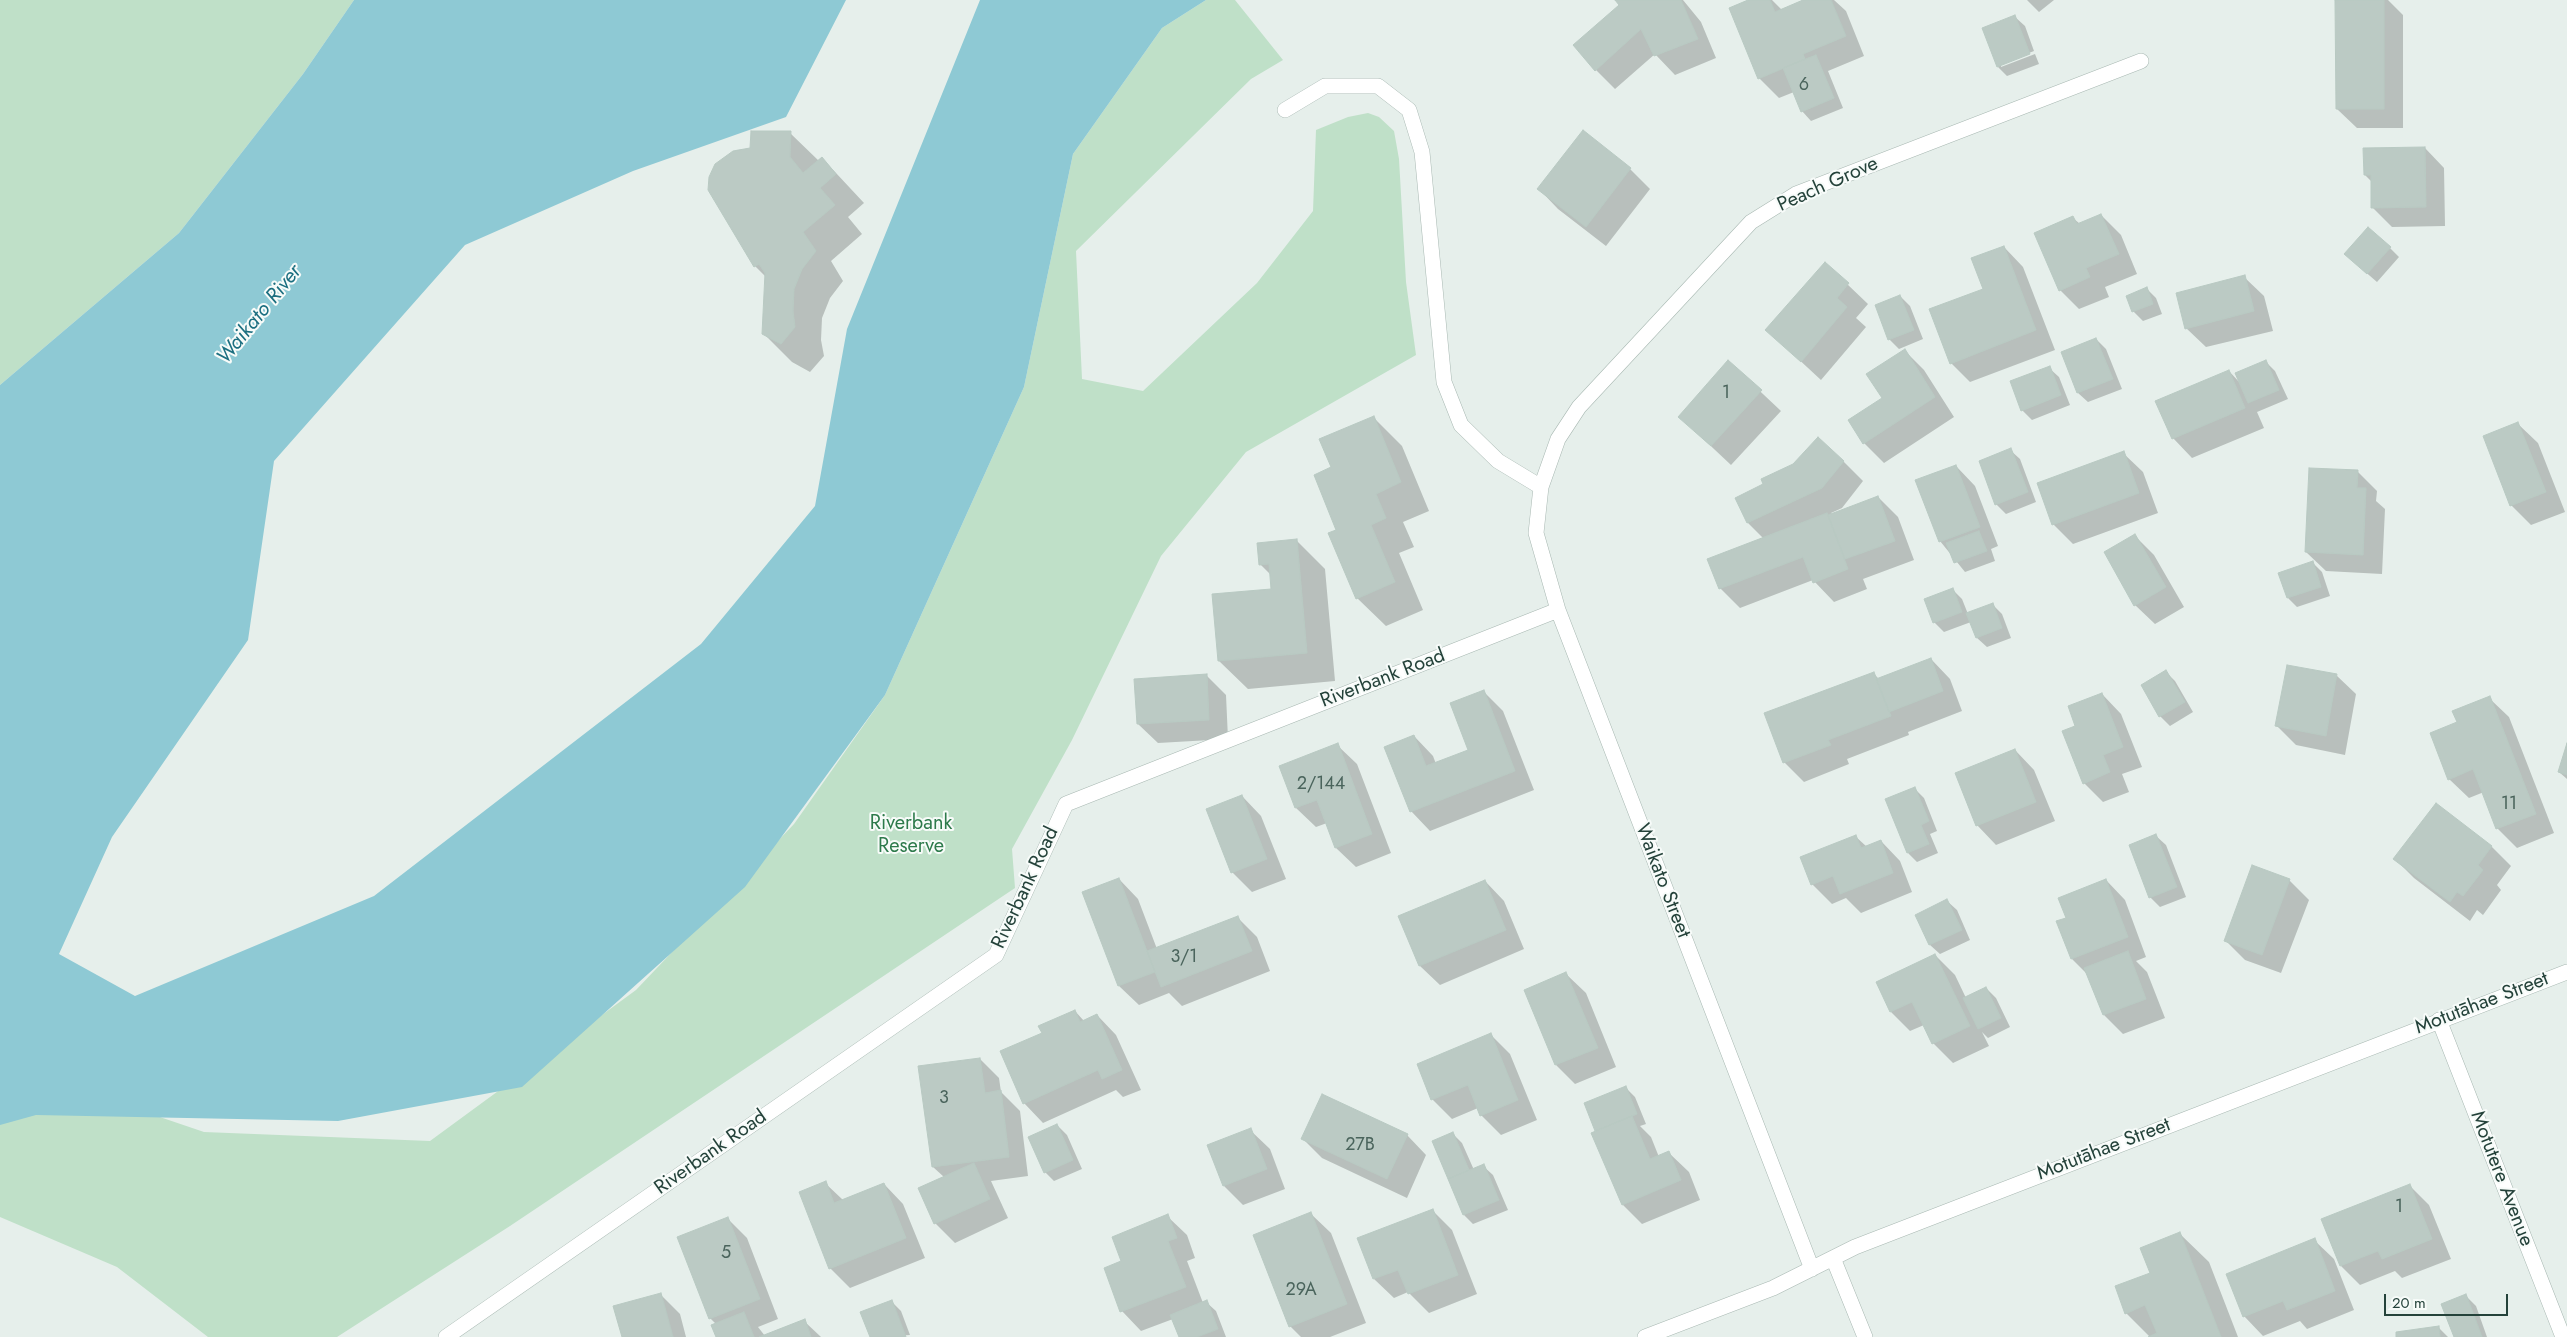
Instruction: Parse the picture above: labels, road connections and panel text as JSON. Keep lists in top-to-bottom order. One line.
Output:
{"streets":{"street":["Peach Grove","Riverbank Road","Waikato Street","Motutāhae Street","Motutere Avenue"]},"crossings":[["Peach Grove","Waikato Street"],["Riverbank Road","Waikato Street"],["Waikato Street","Motutāhae Street"],["Motutāhae Street","Motutere Avenue"]],"water":["Waikato River"],"parks":["Riverbank Reserve"],"house_numbers":["6","1","2/144","11","3/1","3","27B","1","5","29A"],"scale_bar":"20 m"}
